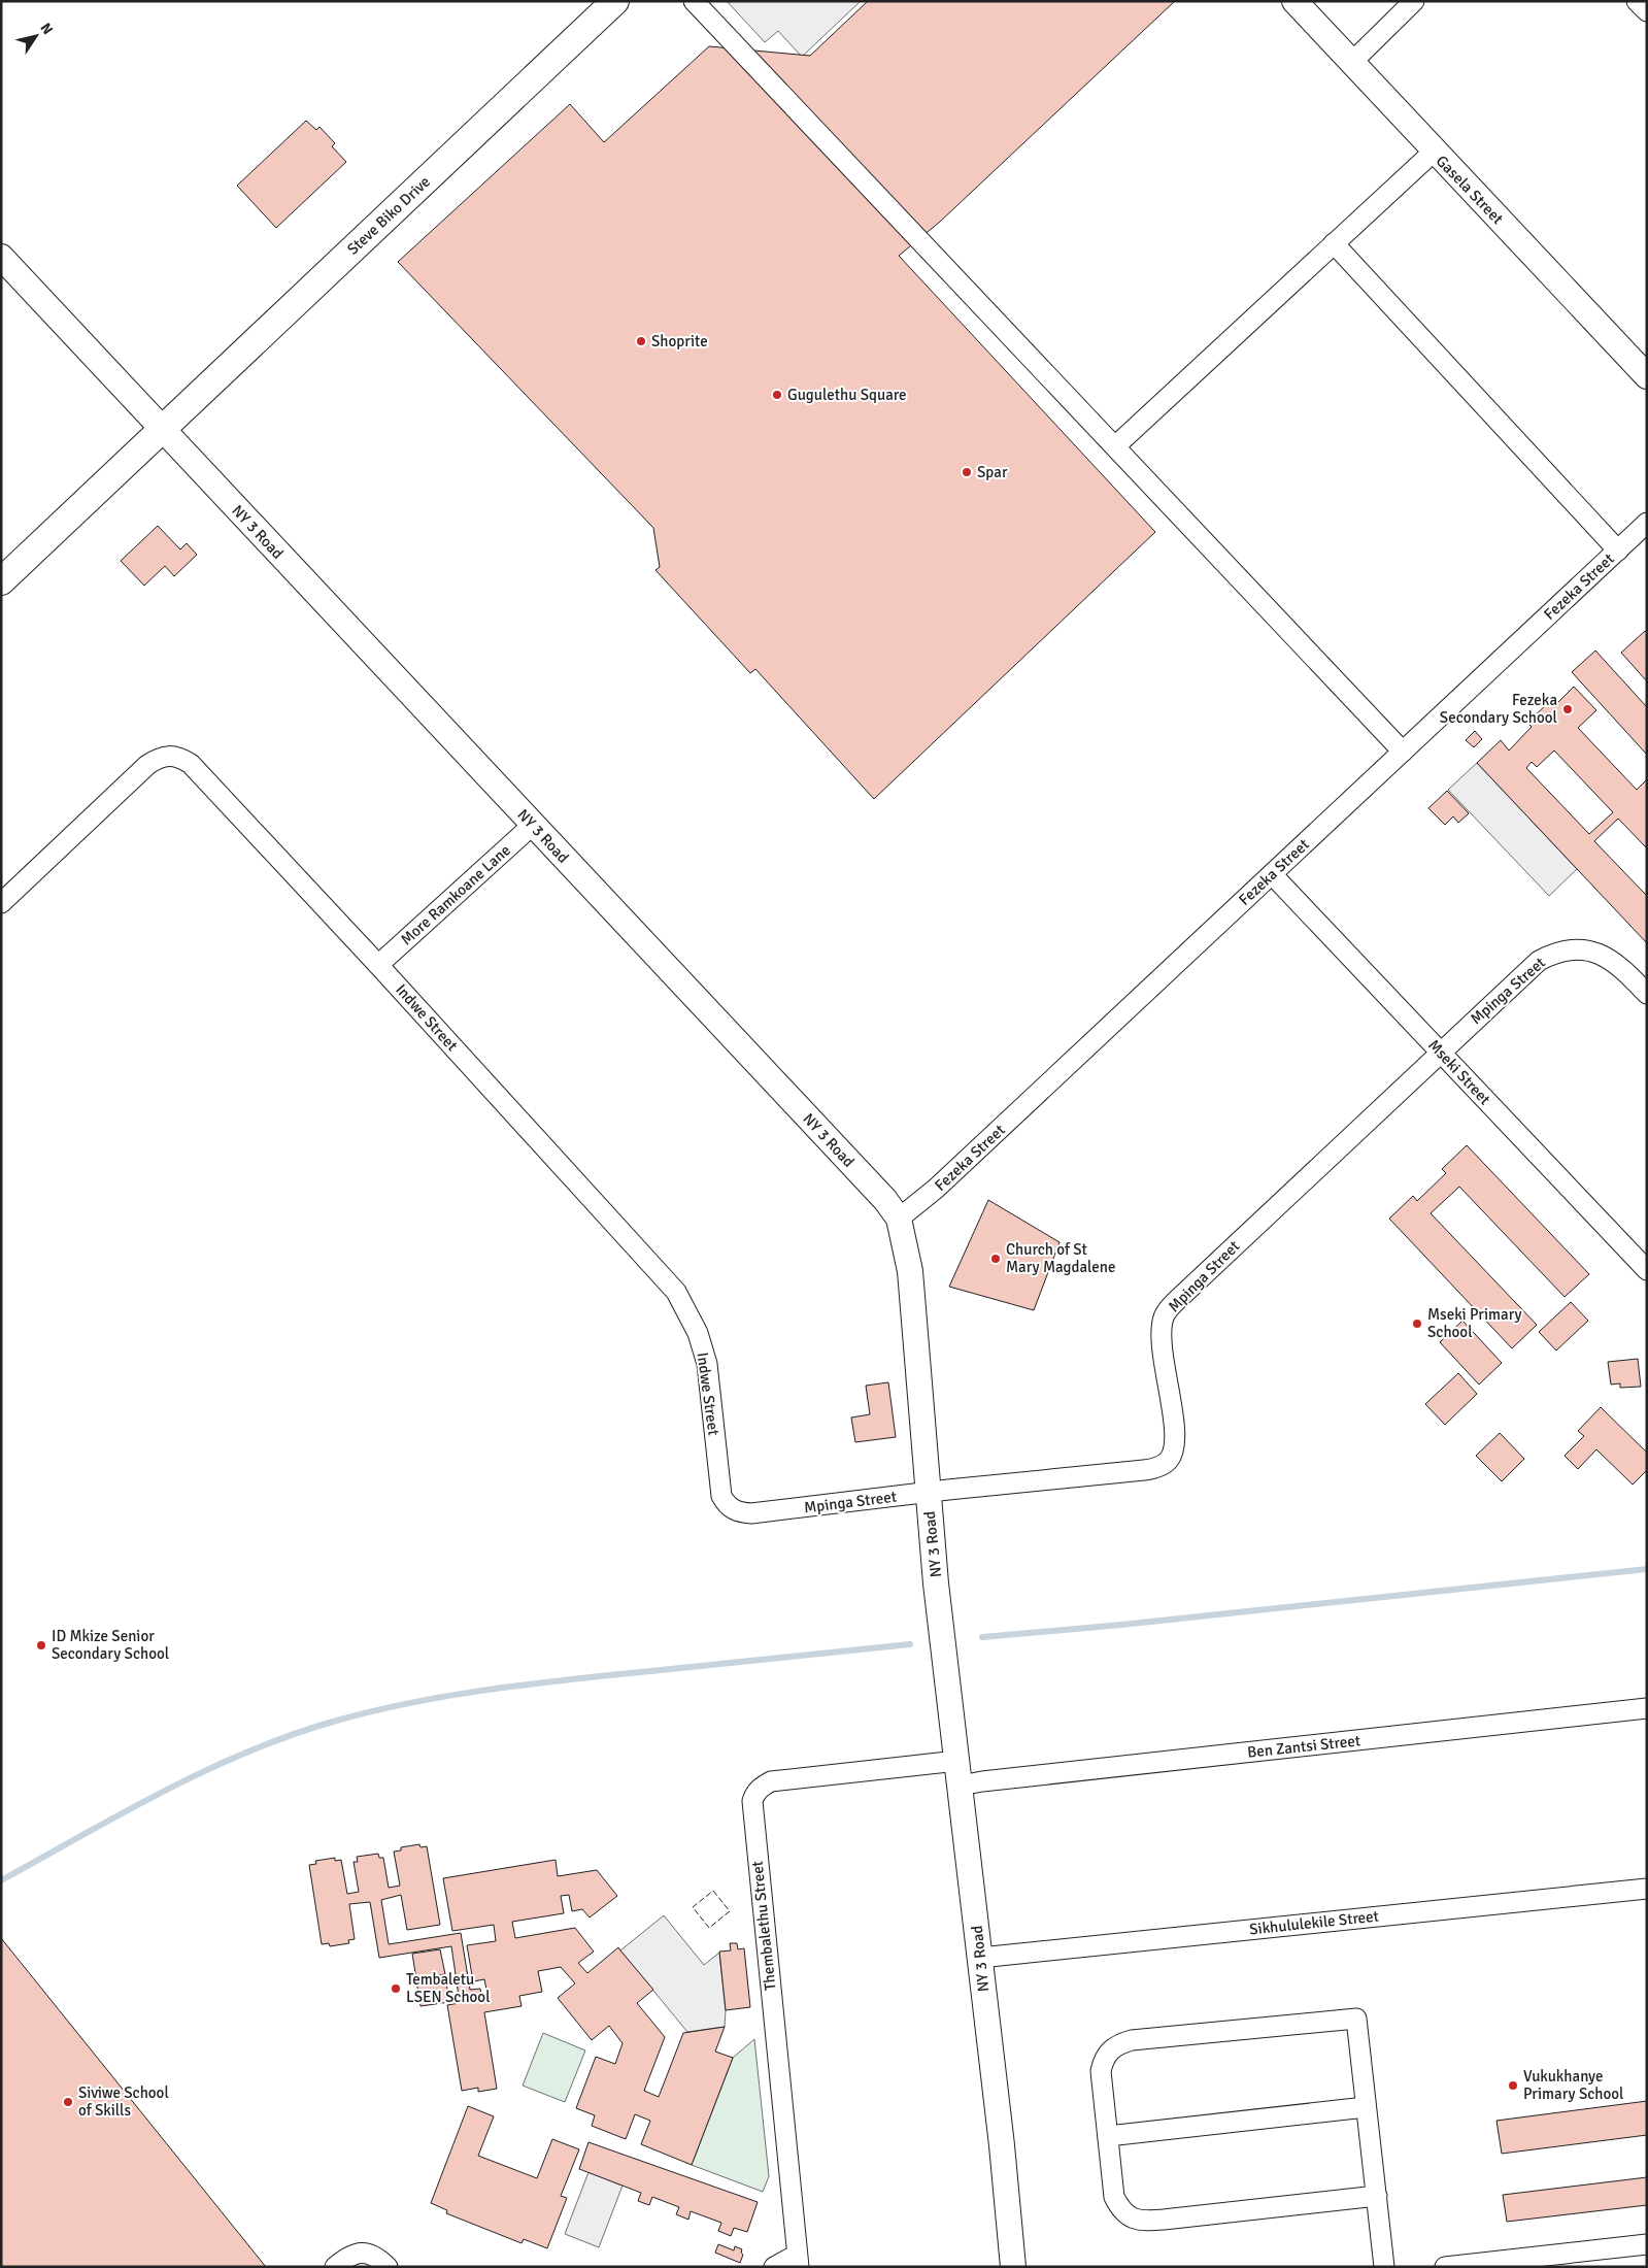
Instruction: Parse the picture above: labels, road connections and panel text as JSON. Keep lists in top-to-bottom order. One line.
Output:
{"streets":{"main road":["Steve Biko Drive"],"street":["Gasela Street","NY 3 Road","Fezeka Street","More Ramkoane Lane","Mpinga Street","Indwe Street","Mseki Street","Ben Zantsi Street","Sikhululekile Street","Thembalethu Street"]},"crossings":[["Steve Biko Drive","NY 3 Road"],["NY 3 Road","Fezeka Street"],["NY 3 Road","More Ramkoane Lane"],["NY 3 Road","Mpinga Street"],["NY 3 Road","Ben Zantsi Street"],["NY 3 Road","Sikhululekile Street"],["NY 3 Road","Thembalethu Street"],["Fezeka Street","Mseki Street"],["More Ramkoane Lane","Indwe Street"],["Mpinga Street","Indwe Street"],["Mpinga Street","Mseki Street"]],"places":["Shoprite","Gugulethu Square","Spar","Fezeka Secondary School","Church of St Mary Magdalene","Mseki Primary School","ID Mkize Senior Secondary School","Tembaletu LSEN School","Vukukhanye Primary School","Siviwe School of Skills"],"north":"top right"}
